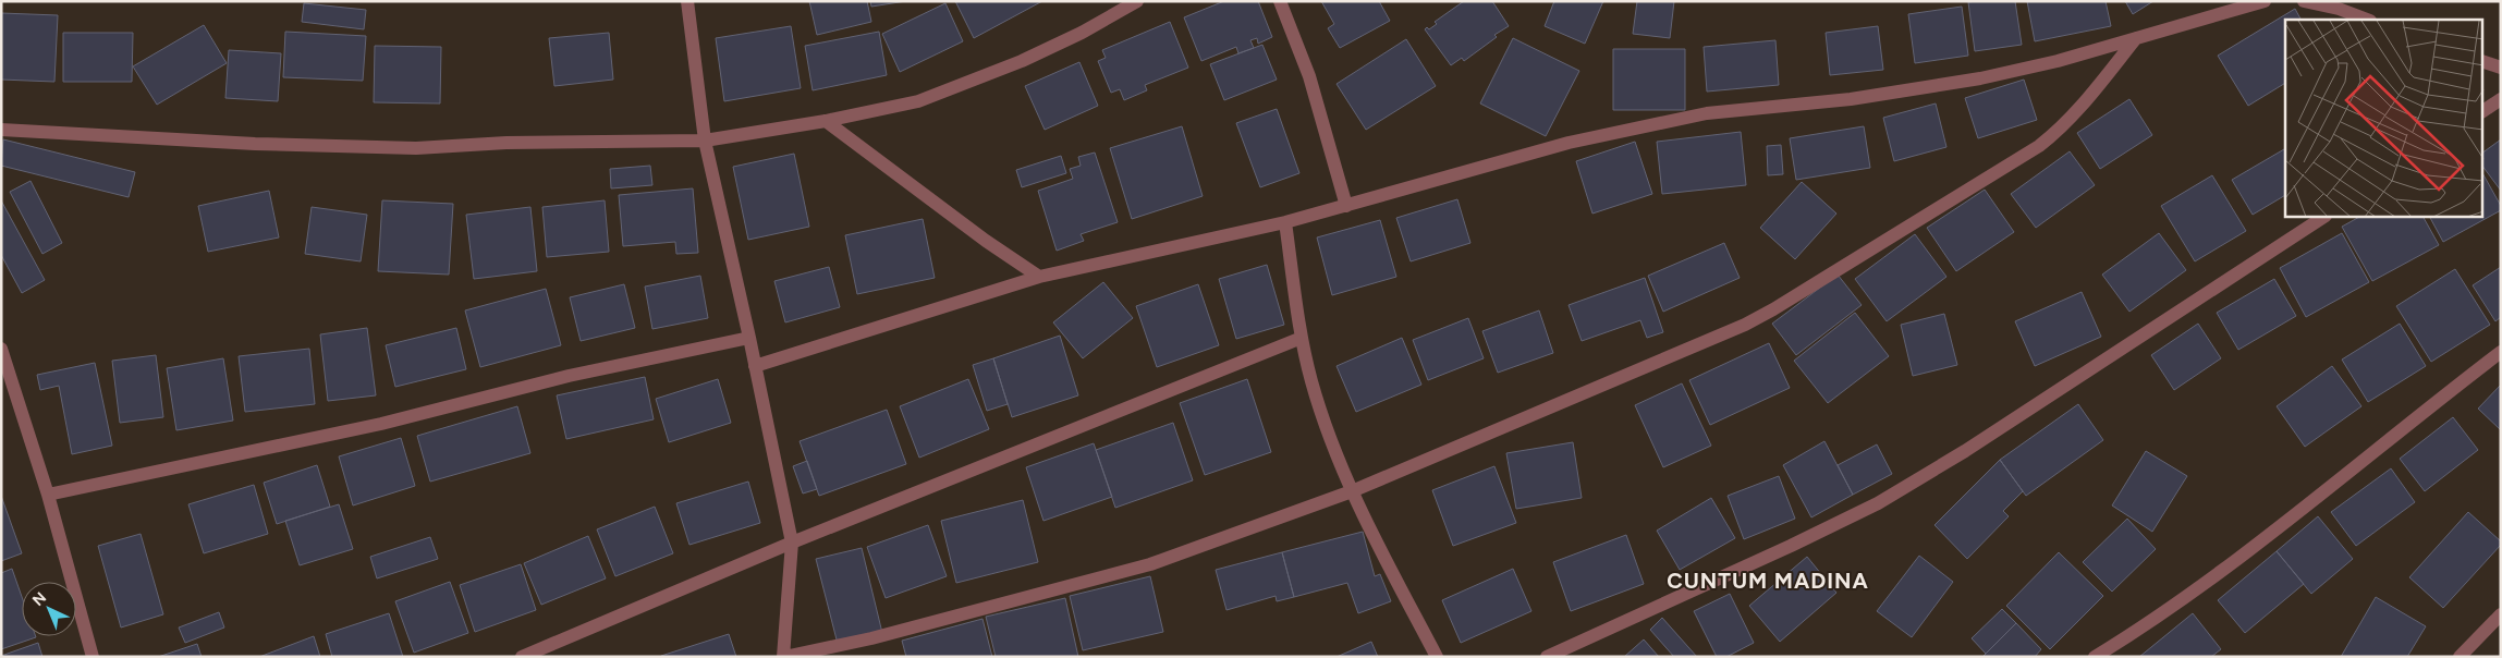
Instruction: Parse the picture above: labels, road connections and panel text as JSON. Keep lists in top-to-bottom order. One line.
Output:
{"districts":["CUNTUM MADINA"],"north":"top left"}
